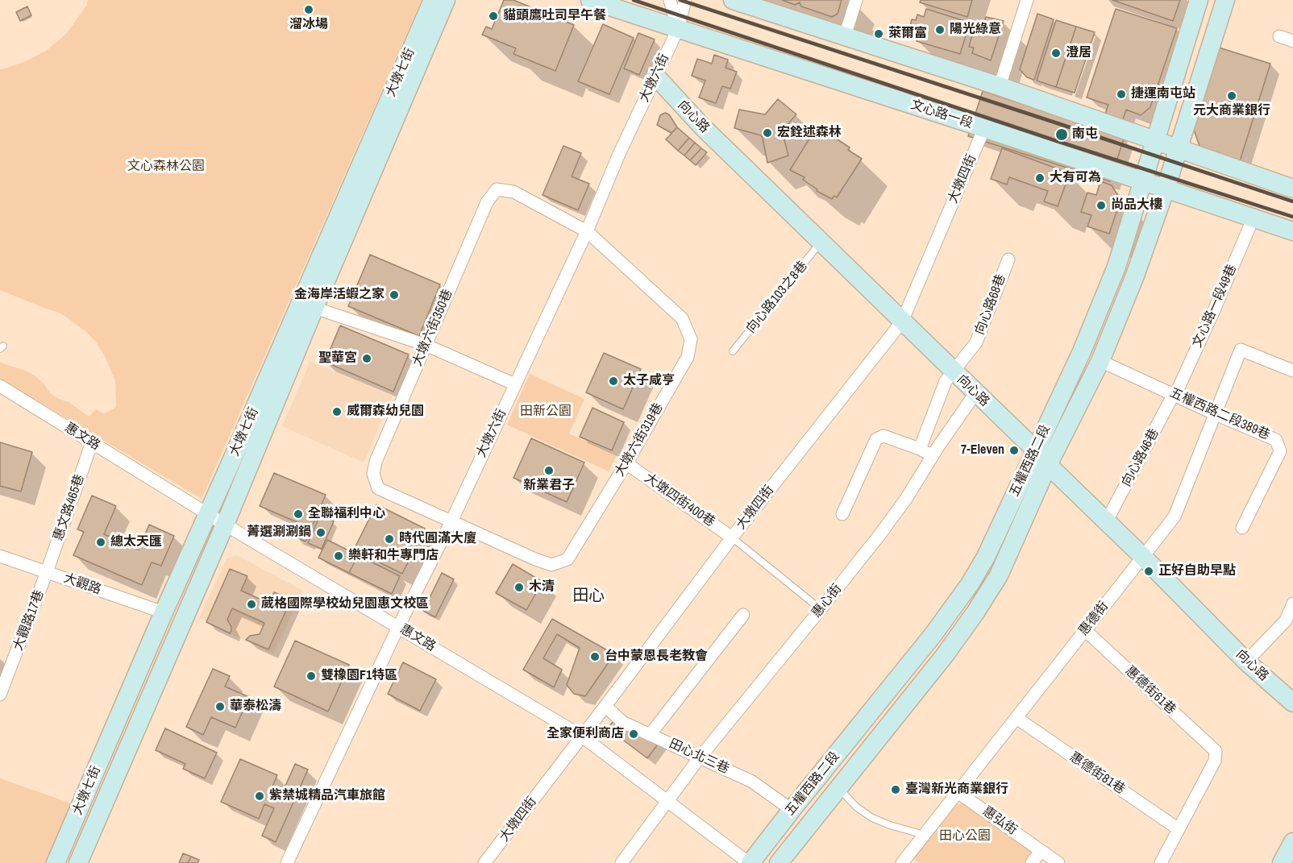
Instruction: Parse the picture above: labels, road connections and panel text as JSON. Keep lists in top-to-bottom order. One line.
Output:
{"streets":{"main road":["大墩七街","文心路一段","向心路","五權西路二段"],"street":["大墩六街","大墩四街","向心路68巷","文心路一段49巷","大墩六街350巷","五權西路二段389巷","惠文路","大墩六街319巷","向心路46巷","大墩四街400巷","惠文路465巷","大觀路","惠心街","惠德街","大觀路17巷","惠德街61巷","田心北三巷","惠德街81巷","惠弘街"],"lane":["向心路103之8巷"]},"crossings":[["大墩七街","惠文路"],["大墩七街","大觀路"],["大墩六街","文心路一段"],["大墩六街","向心路"],["大墩六街","大墩六街350巷"],["大墩六街","惠文路"],["大墩六街","大墩六街319巷"],["文心路一段","大墩四街"],["文心路一段","文心路一段49巷"],["文心路一段","五權西路二段"],["向心路","大墩四街"],["向心路","向心路103之8巷"],["向心路","向心路68巷"],["向心路","向心路46巷"],["向心路","五權西路二段"],["向心路","惠心街"],["向心路","惠德街"],["大墩四街","惠文路"],["大墩四街","大墩四街400巷"],["大墩四街","田心北三巷"],["文心路一段49巷","五權西路二段389巷"],["文心路一段49巷","向心路46巷"],["大墩六街350巷","大墩六街319巷"],["五權西路二段389巷","向心路46巷"],["五權西路二段389巷","五權西路二段"],["五權西路二段389巷","惠德街"],["惠文路","五權西路二段"],["惠文路","惠文路465巷"],["惠文路","惠心街"],["大墩六街319巷","大墩四街400巷"],["五權西路二段","田心北三巷"],["惠文路465巷","大觀路"],["惠文路465巷","大觀路17巷"],["大觀路","大觀路17巷"],["惠心街","田心北三巷"],["惠德街","惠德街61巷"],["惠德街","惠德街81巷"],["惠德街","惠弘街"],["惠德街61巷","惠德街81巷"]],"districts":["田心"],"parks":["文心森林公園","田新公園","田心公園"],"places":["溜冰場","貓頭鷹吐司早午餐","陽光綠意","萊爾富","澄居","捷運南屯站","元大商業銀行","宏銓述森林","南屯","大有可為","尚品大樓","金海岸活蝦之家","聖華宮","太子咸亨","威爾森幼兒園","7-Eleven","新業君子","全聯福利中心","菁選涮涮鍋","時代圓滿大廈","總太天匯","樂軒和牛專門店","正好自助早點","木清","葳格國際學校幼兒園惠文校區","台中蒙恩長老教會","雙橡園F1特區","華泰松濤","全家便利商店","臺灣新光商業銀行","紫禁城精品汽車旅館"]}
